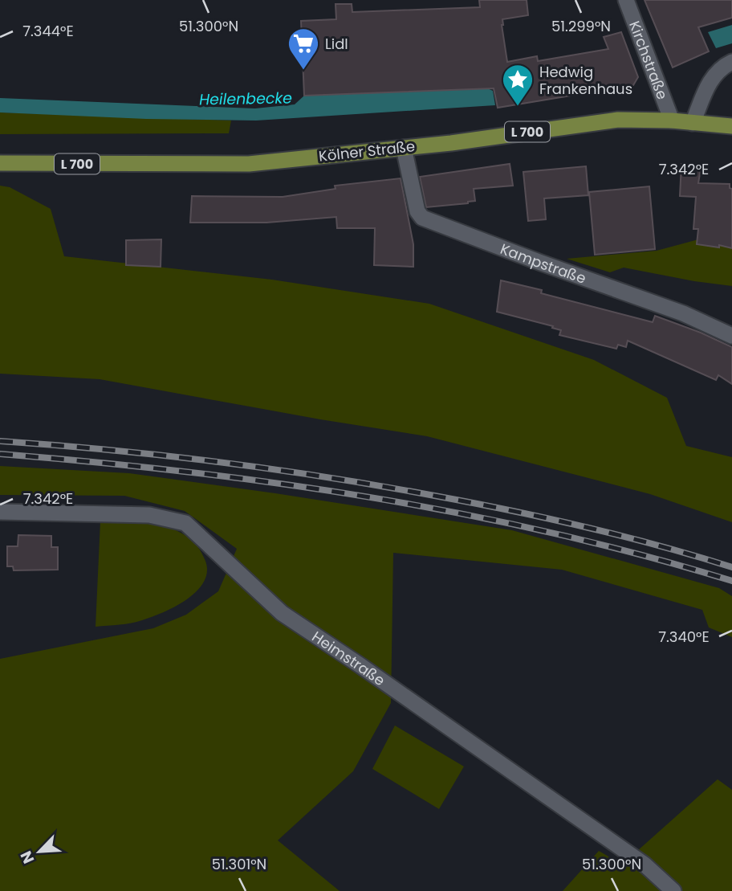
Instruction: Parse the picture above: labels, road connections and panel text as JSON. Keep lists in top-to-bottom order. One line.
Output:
{"streets":{"main road":["L 700","Kölner Straße"],"street":["Kirchstraße","Kampstraße","Heimstraße"]},"crossings":[["Kirchstraße","Kölner Straße"],["Kölner Straße","Kampstraße"]],"water":["Heilenbecke"],"places":{"supermarket":["Lidl"],"place":["Hedwig Frankenhaus"]},"north":"bottom left","coordinates":["51.299°N","51.300°N","7.344°E","7.342°E","7.340°E","51.301°N"]}
